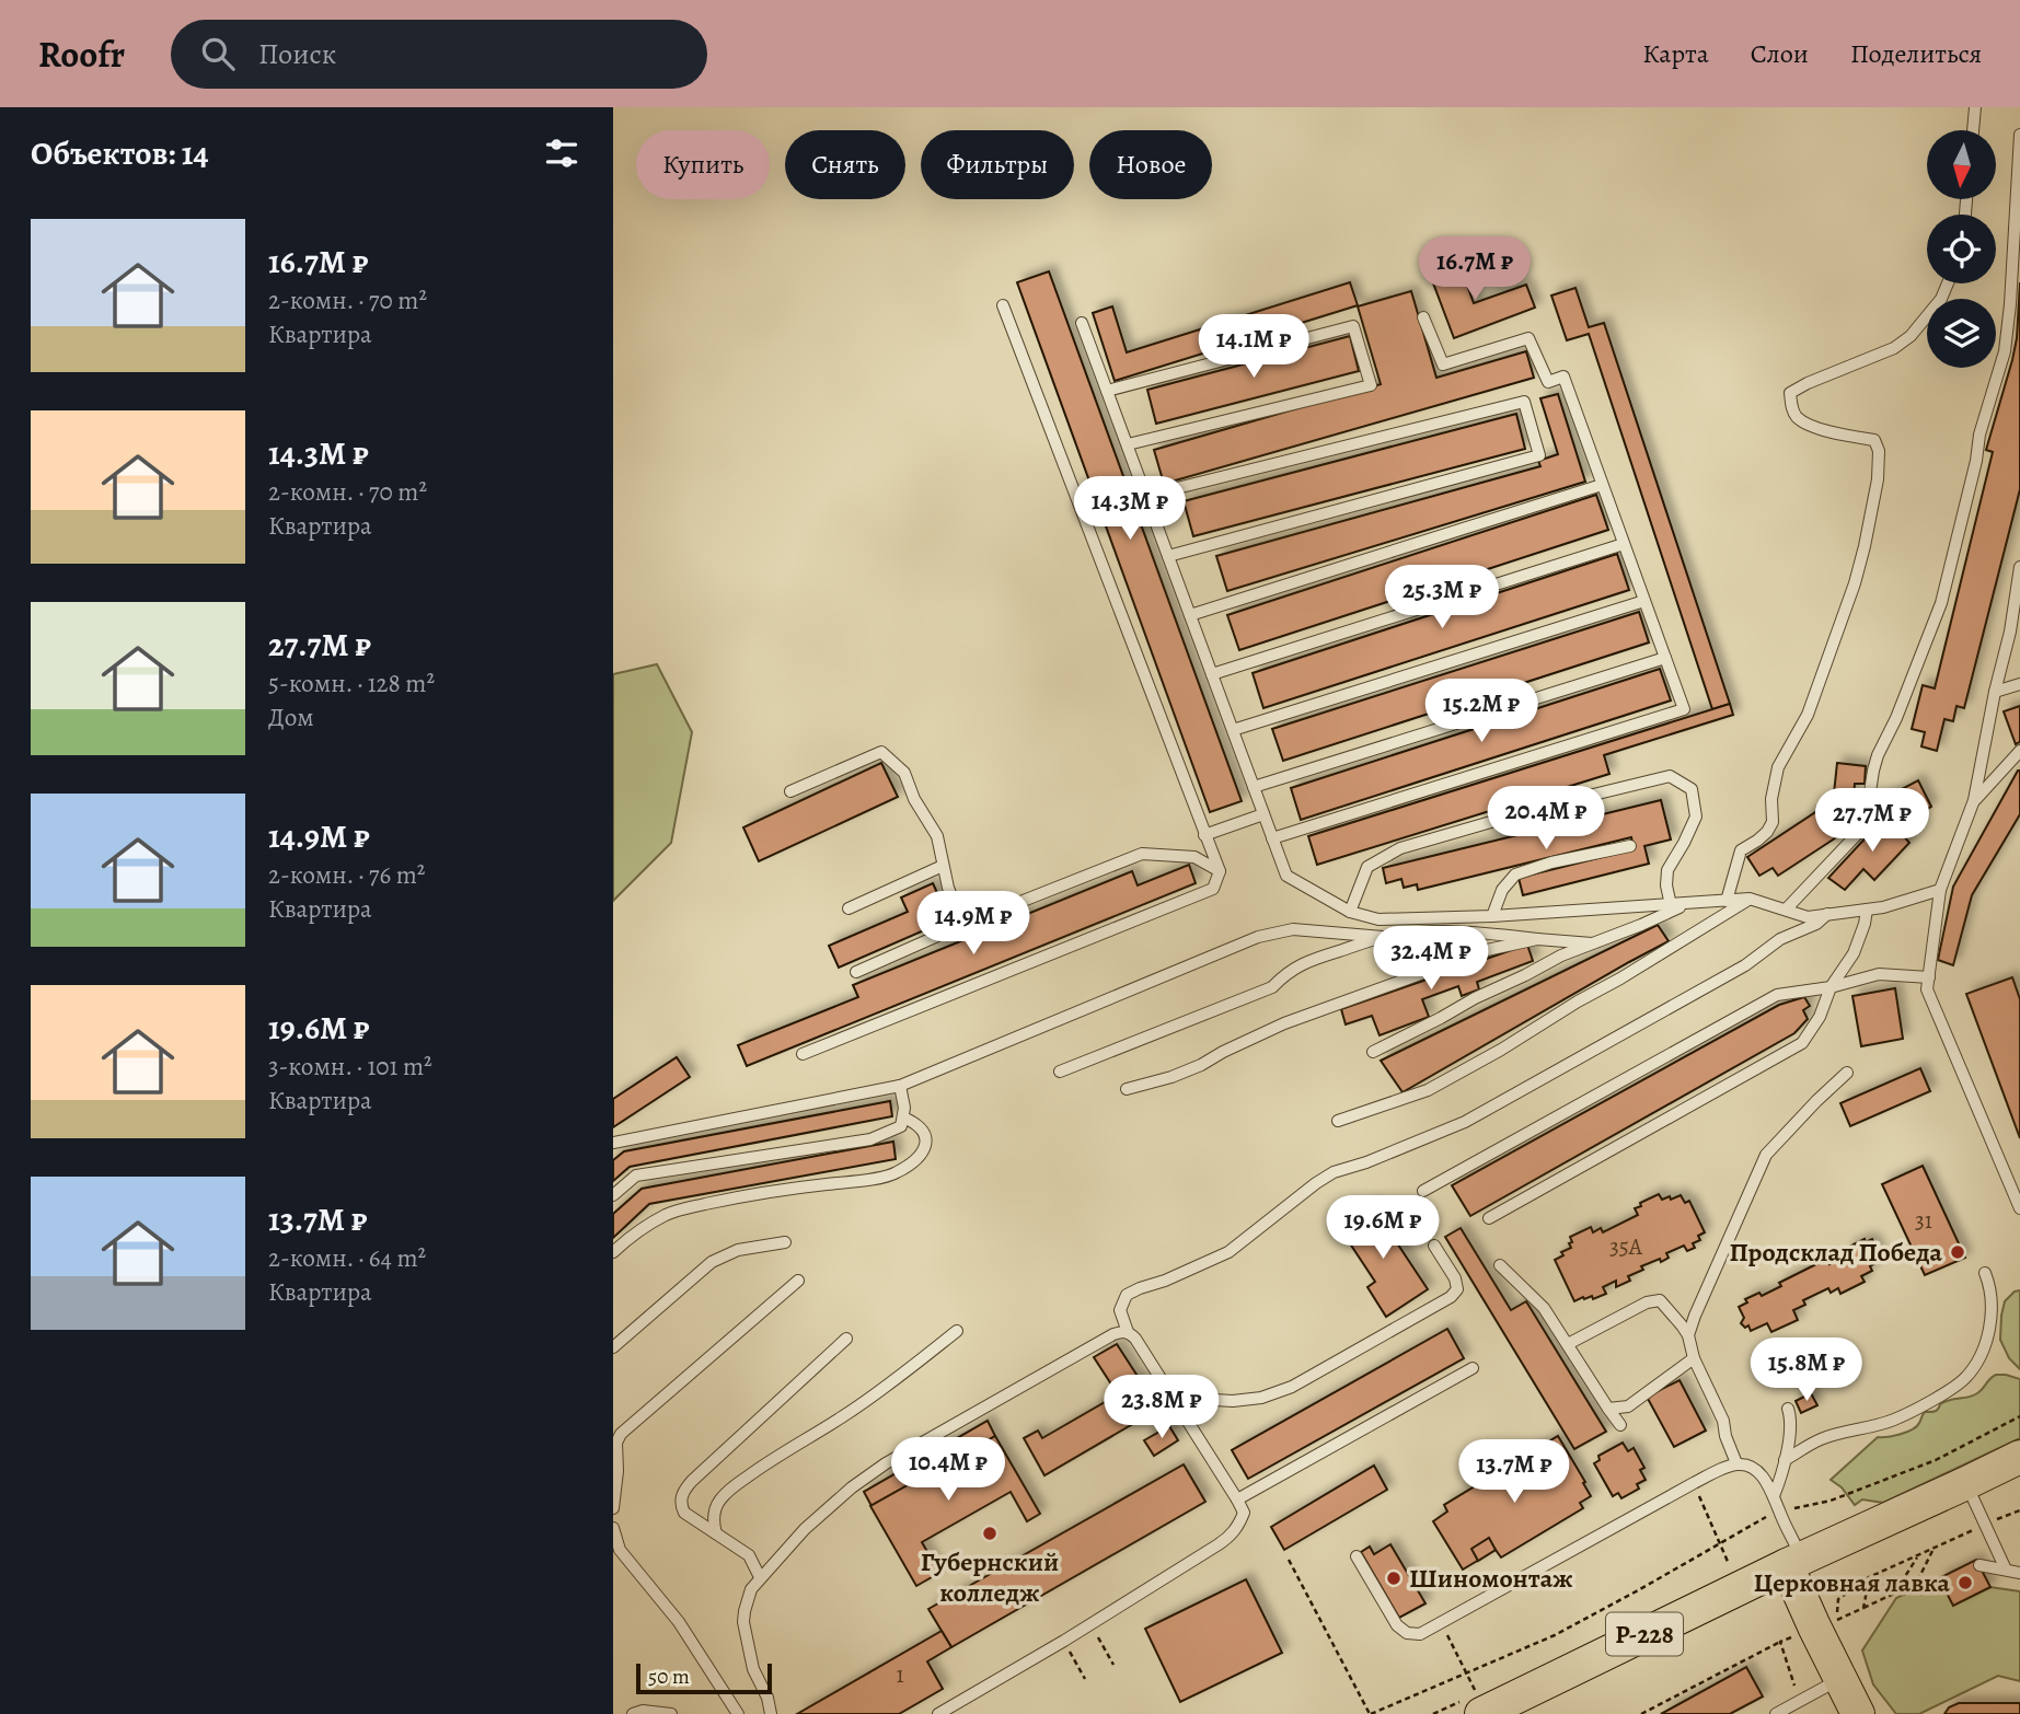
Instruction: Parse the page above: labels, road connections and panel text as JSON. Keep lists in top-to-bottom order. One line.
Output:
{"streets":{"main road":["Р-228"]},"places":["Продсклад Победа","Губернский колледж","Шиномонтаж","Церковная лавка"],"house_numbers":["31","35А","1"],"scale_bar":"50 m","north":"bottom","page":{"header":"Roofr","search":"Поиск","nav":["Карта","Слои","Поделиться"],"heading":"Объектов: 14","chip":["Купить","Снять","Фильтры","Новое"],"list":[{"name":"16.7M ₽","note":"2-комн. · 70 m² · Квартира"},{"name":"14.3M ₽","note":"2-комн. · 70 m² · Квартира"},{"name":"27.7M ₽","note":"5-комн. · 128 m² · Дом"},{"name":"14.9M ₽","note":"2-комн. · 76 m² · Квартира"},{"name":"19.6M ₽","note":"3-комн. · 101 m² · Квартира"},{"name":"13.7M ₽","note":"2-комн. · 64 m² · Квартира"}],"price":["16.7M ₽","14.1M ₽","14.3M ₽","25.3M ₽","15.2M ₽","20.4M ₽","27.7M ₽","14.9M ₽","32.4M ₽","19.6M ₽","15.8M ₽","23.8M ₽","10.4M ₽","13.7M ₽"],"scale":"50 m"}}
